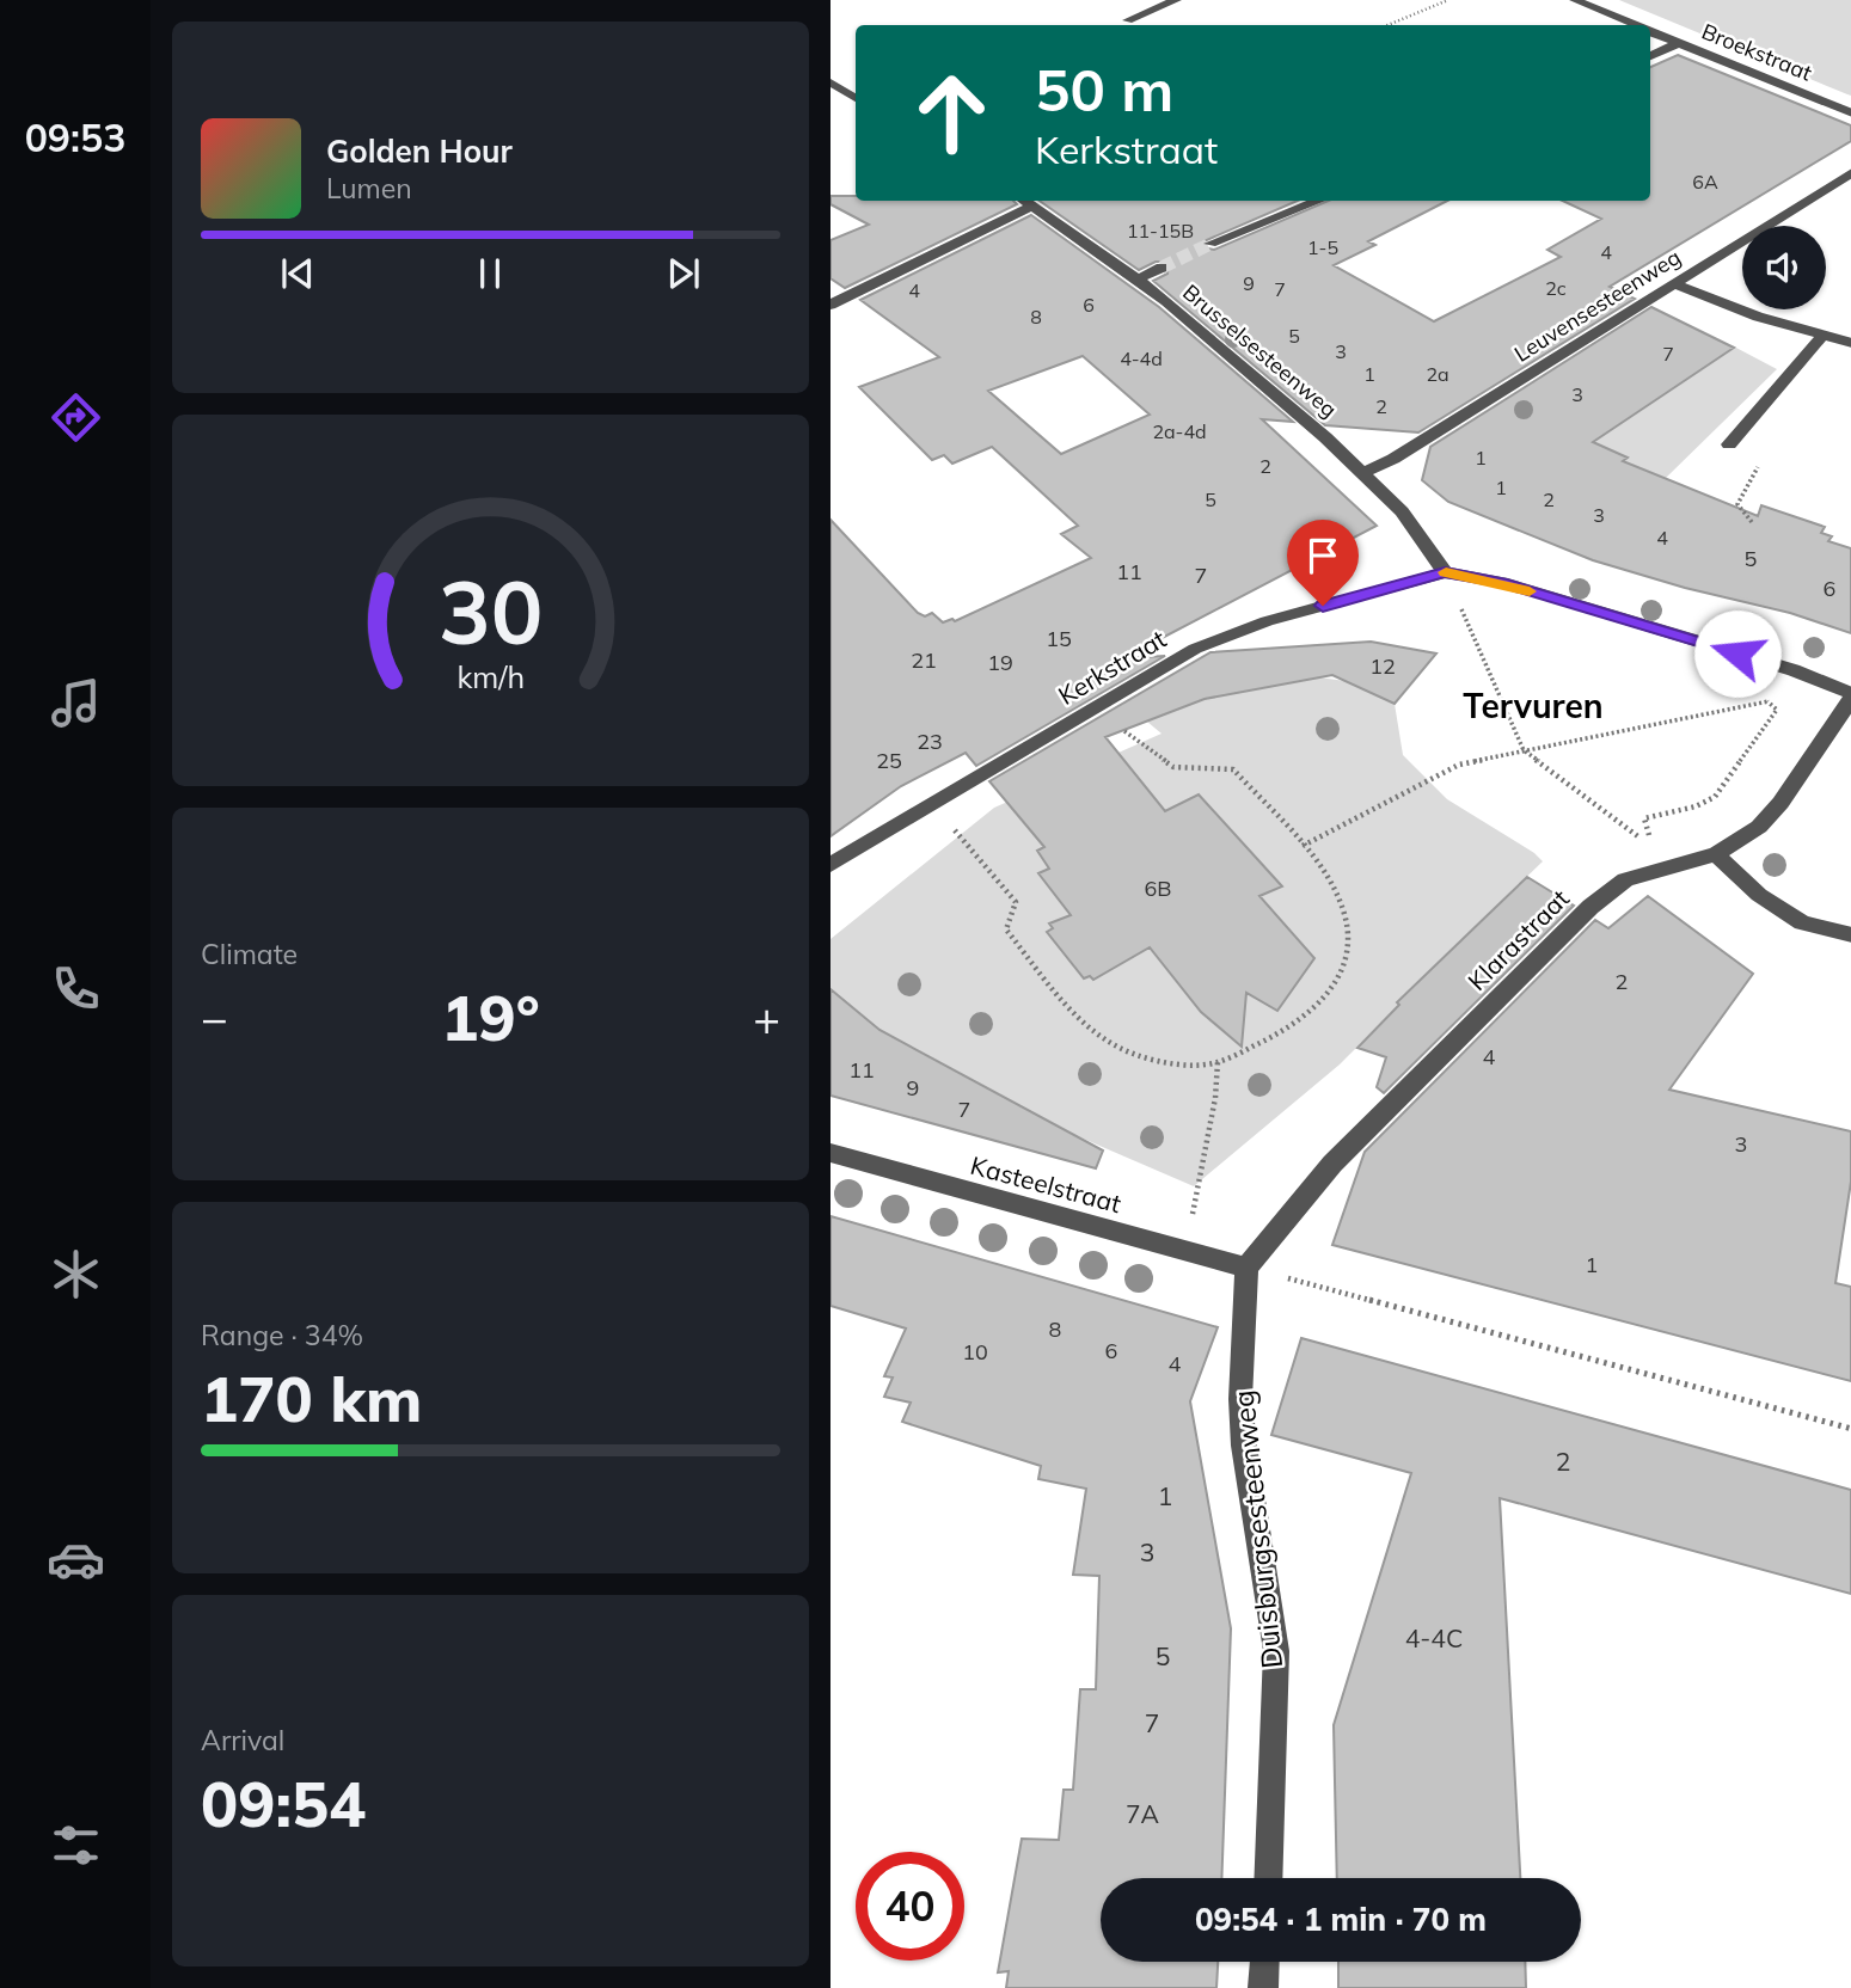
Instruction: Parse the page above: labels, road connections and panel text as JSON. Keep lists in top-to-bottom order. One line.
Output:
{"streets":{"street":["Broekstraat","Leuvensesteenweg","Brusselsesteenweg","Kerkstraat","Klarastraat","Kasteelstraat","Duisburgsesteenweg"]},"crossings":[["Leuvensesteenweg","Brusselsesteenweg"],["Brusselsesteenweg","Kerkstraat"],["Klarastraat","Kasteelstraat"],["Klarastraat","Duisburgsesteenweg"],["Kasteelstraat","Duisburgsesteenweg"]],"districts":["Tervuren"],"house_numbers":["6A","11-15B","1-5","4","9","2c","7","4","6","8","5","3","7","4-4d","1","2a","3","2","2a-4d","1","2","1","5","2","3","4","5","11","7","6","15","21","19","12","23","25","6B","2","4","11","9","7","3","1","8","6","10","4","2","1","3","4-4C","5","7","7A"],"page":{"tabs":"09:53","turn":["50 m","Kerkstraat"],"song":["Golden Hour","Lumen"],"tile":["Climate",["Range · 34%","170 km"],["Arrival","09:54"]],"heat":["−","19°","+"],"limit":"40","trip":"09:54 · 1 min · 70 m","gauge":["30","km/h"]}}
